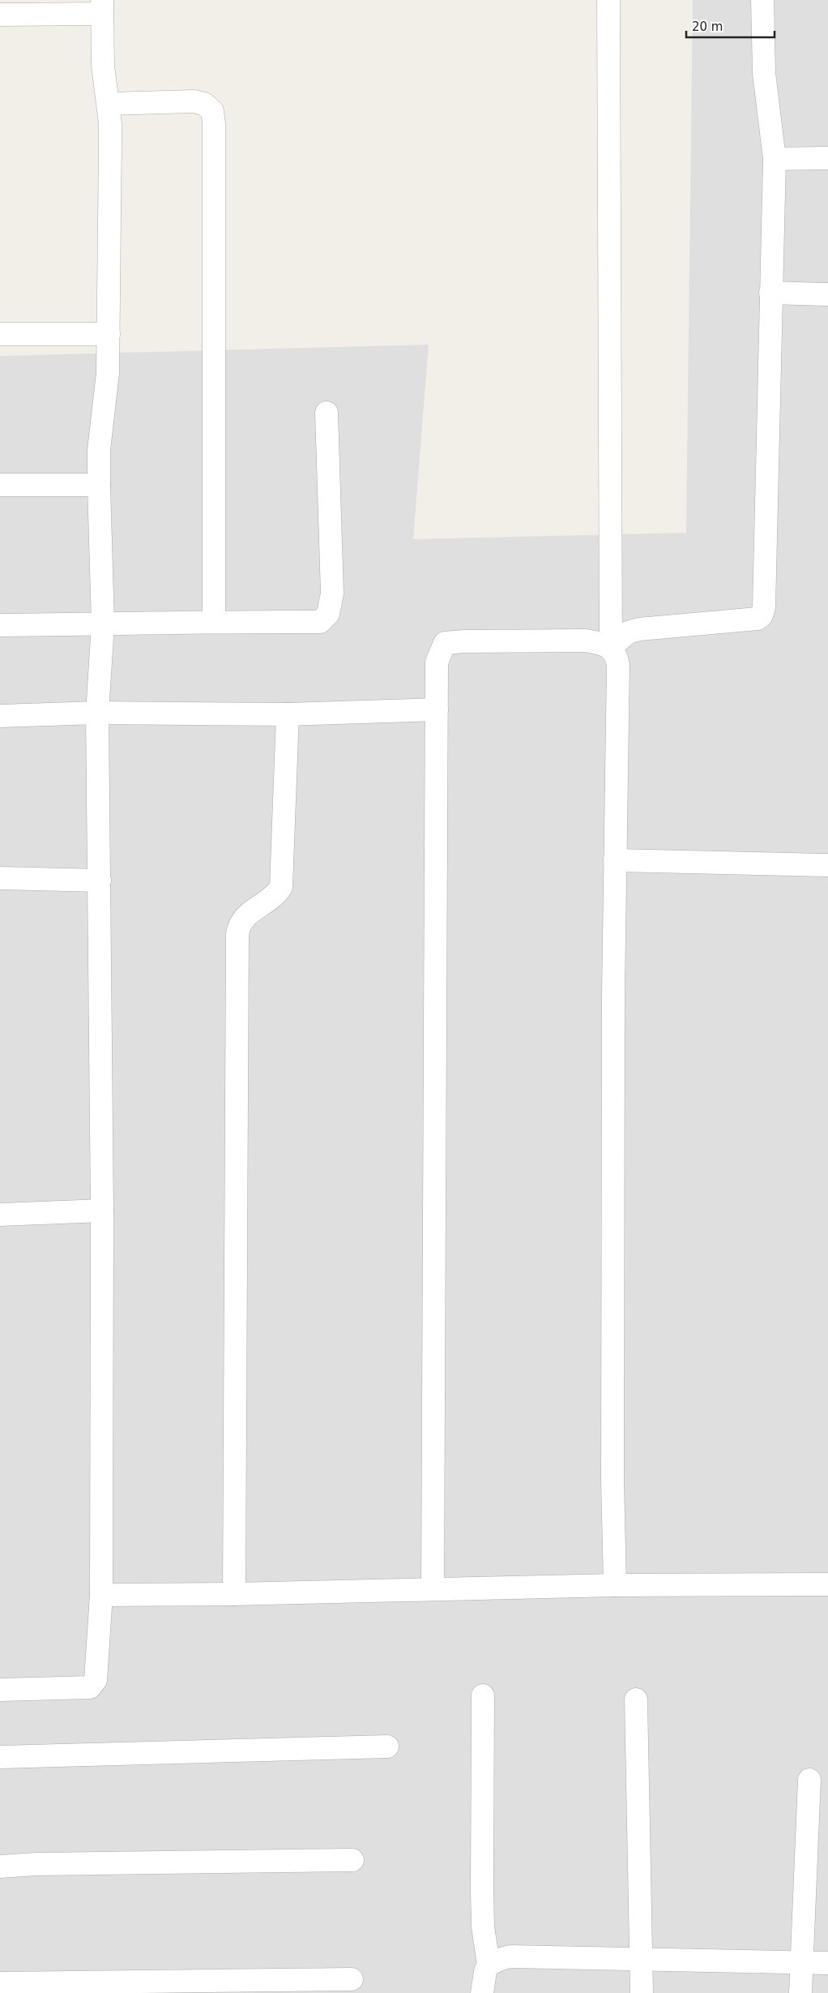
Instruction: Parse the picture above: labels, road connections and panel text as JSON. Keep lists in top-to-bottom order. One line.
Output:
{"scale_bar":"20 m"}
